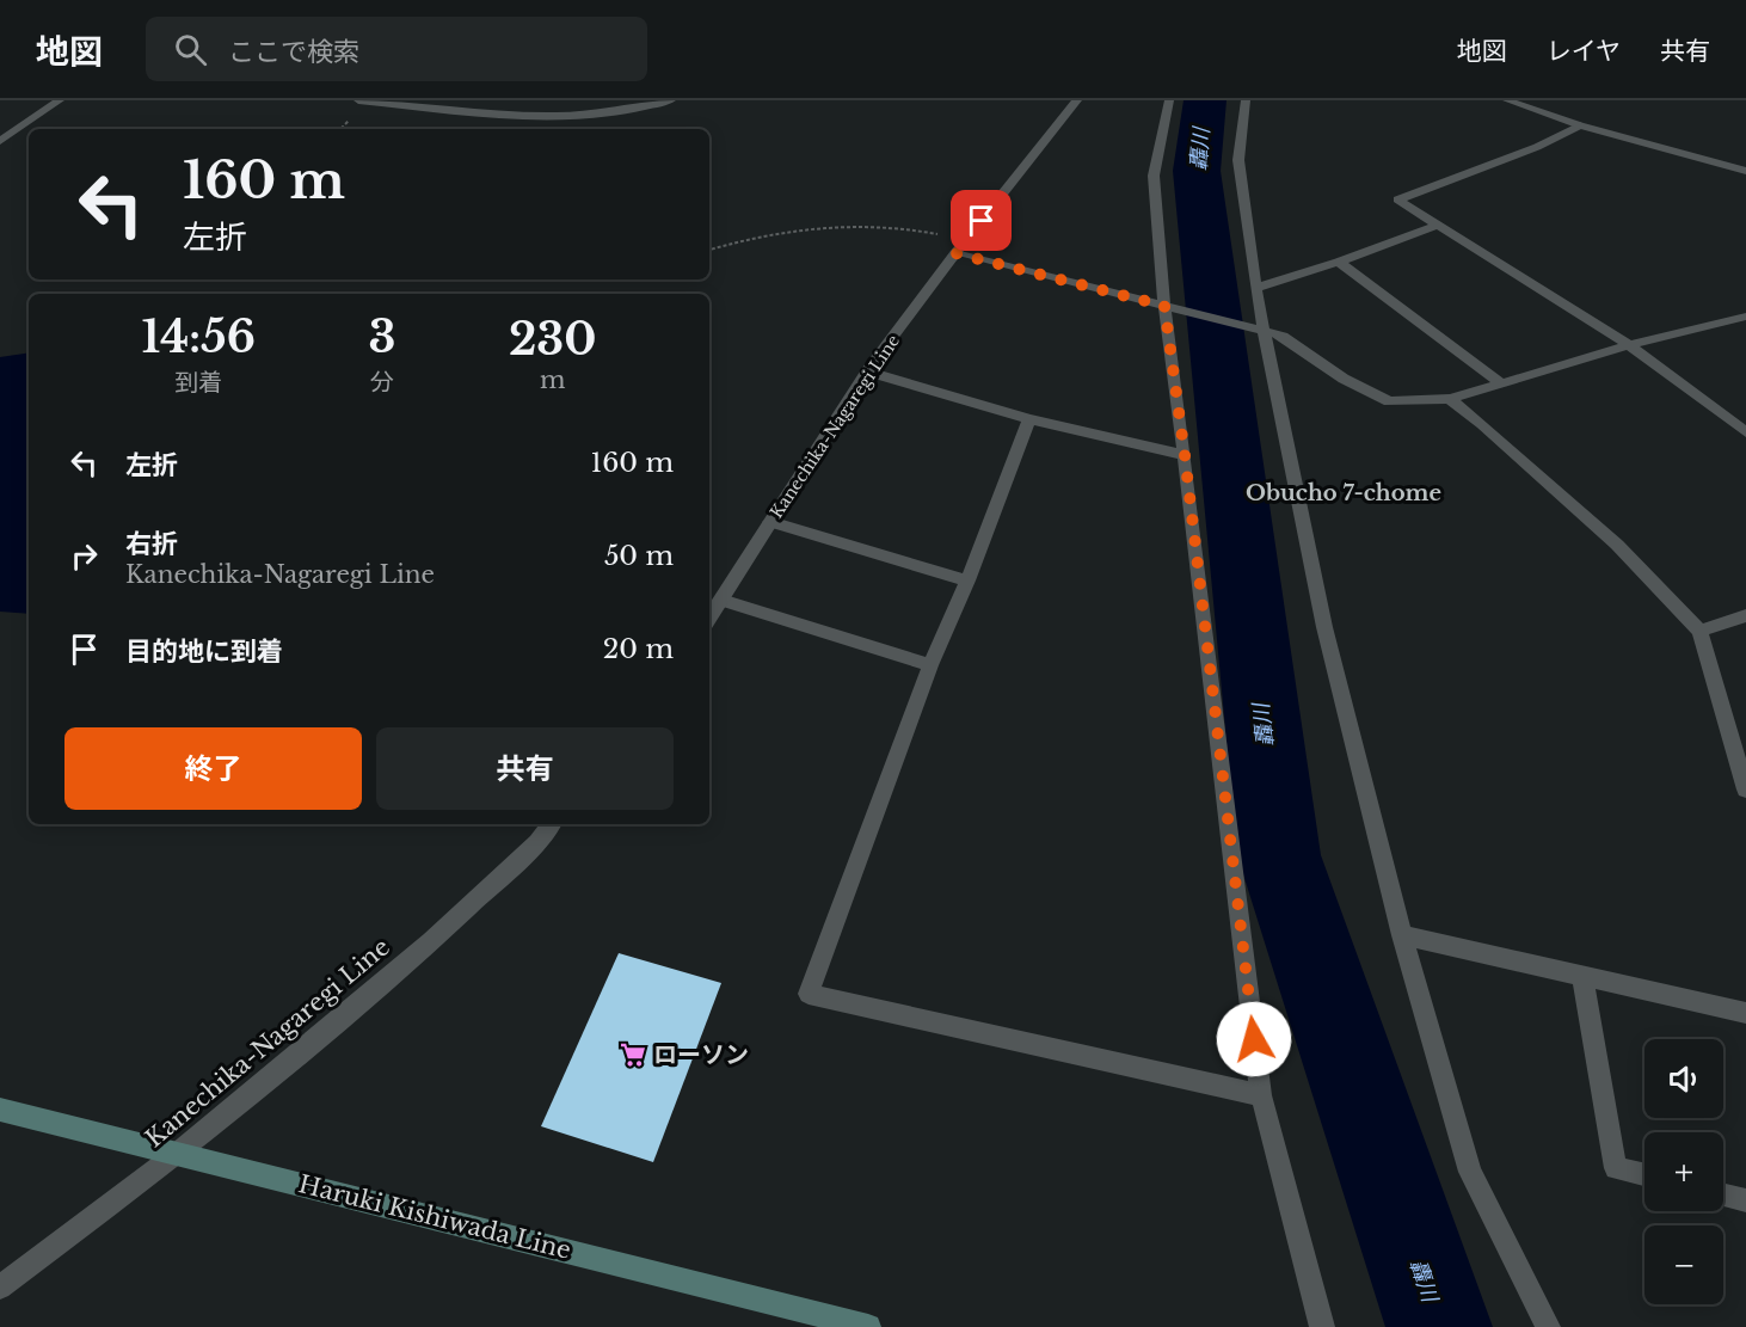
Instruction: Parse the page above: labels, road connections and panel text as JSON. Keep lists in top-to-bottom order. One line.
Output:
{"streets":{"main road":["Haruki Kishiwada Line"],"street":["Kanechika-Nagaregi Line"]},"crossings":[["Kanechika-Nagaregi Line","Haruki Kishiwada Line"]],"districts":["Obucho 7-chome"],"water":["轟川"],"places":{"supermarket":["ローソン"]},"page":{"header":"地図","search":"ここで検索","nav":["地図","レイヤ","共有"],"turn":["160 m","左折"],"eta":["14:56","到着","3","分","230","m"],"list":[{"name":"左折","value":"160 m"},{"name":"右折","note":"Kanechika-Nagaregi Line","value":"50 m"},{"name":"目的地に到着","value":"20 m"}],"buttons":["終了","共有"],"map_buttons":["+","−"]}}
